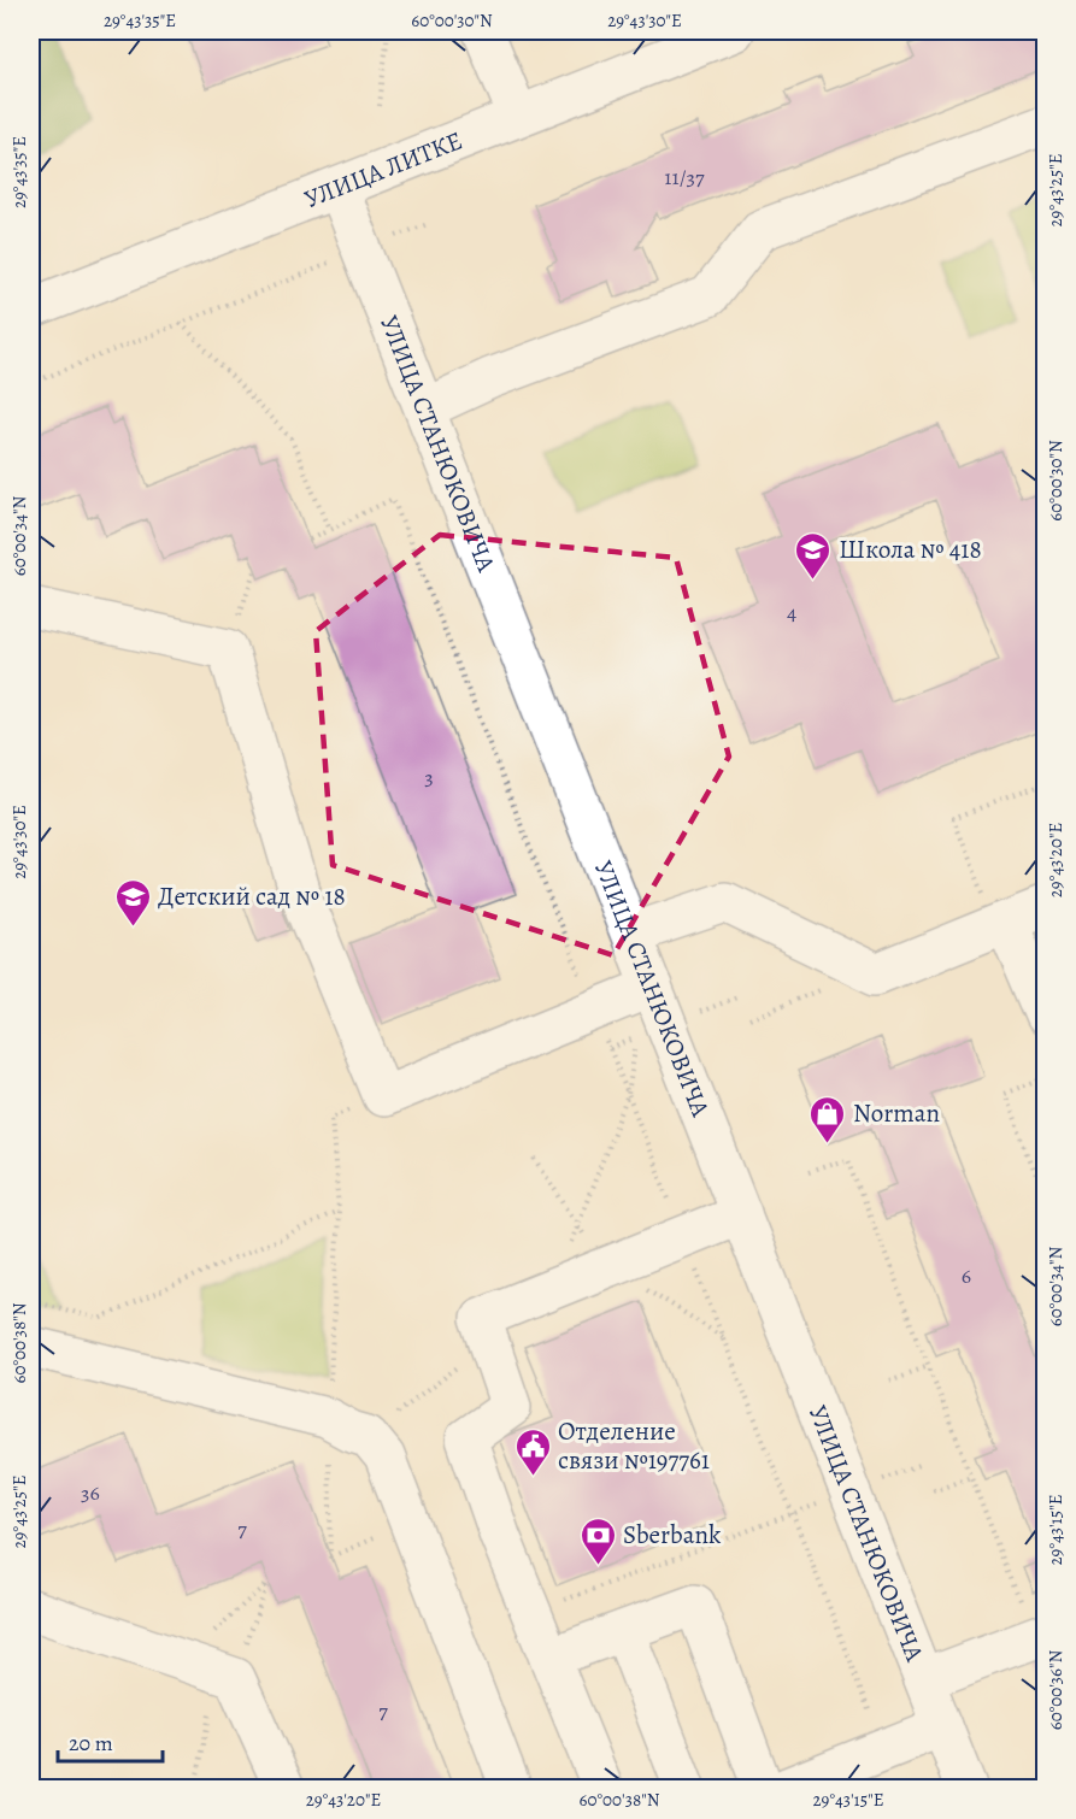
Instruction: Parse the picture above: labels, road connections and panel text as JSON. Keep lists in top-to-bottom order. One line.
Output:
{"streets":{"street":["УЛИЦА ЛИТКЕ","УЛИЦА СТАНЮКОВИЧА"]},"crossings":[["УЛИЦА ЛИТКЕ","УЛИЦА СТАНЮКОВИЧА"]],"places":{"school or university":["Школа № 418","Детский сад № 18"],"shop":["Norman"],"public building":["Отделение связи №197761"],"bank":["Sberbank"]},"house_numbers":["11/37","4","3","6","36","7","7"],"scale_bar":"20 m","coordinates":["29°43'35\"E","60°00'30\"N","29°43'30\"E","29°43'25\"E","60°00'34\"N","29°43'20\"E","60°00'38\"N","29°43'15\"E","60°00'36\"N"]}
